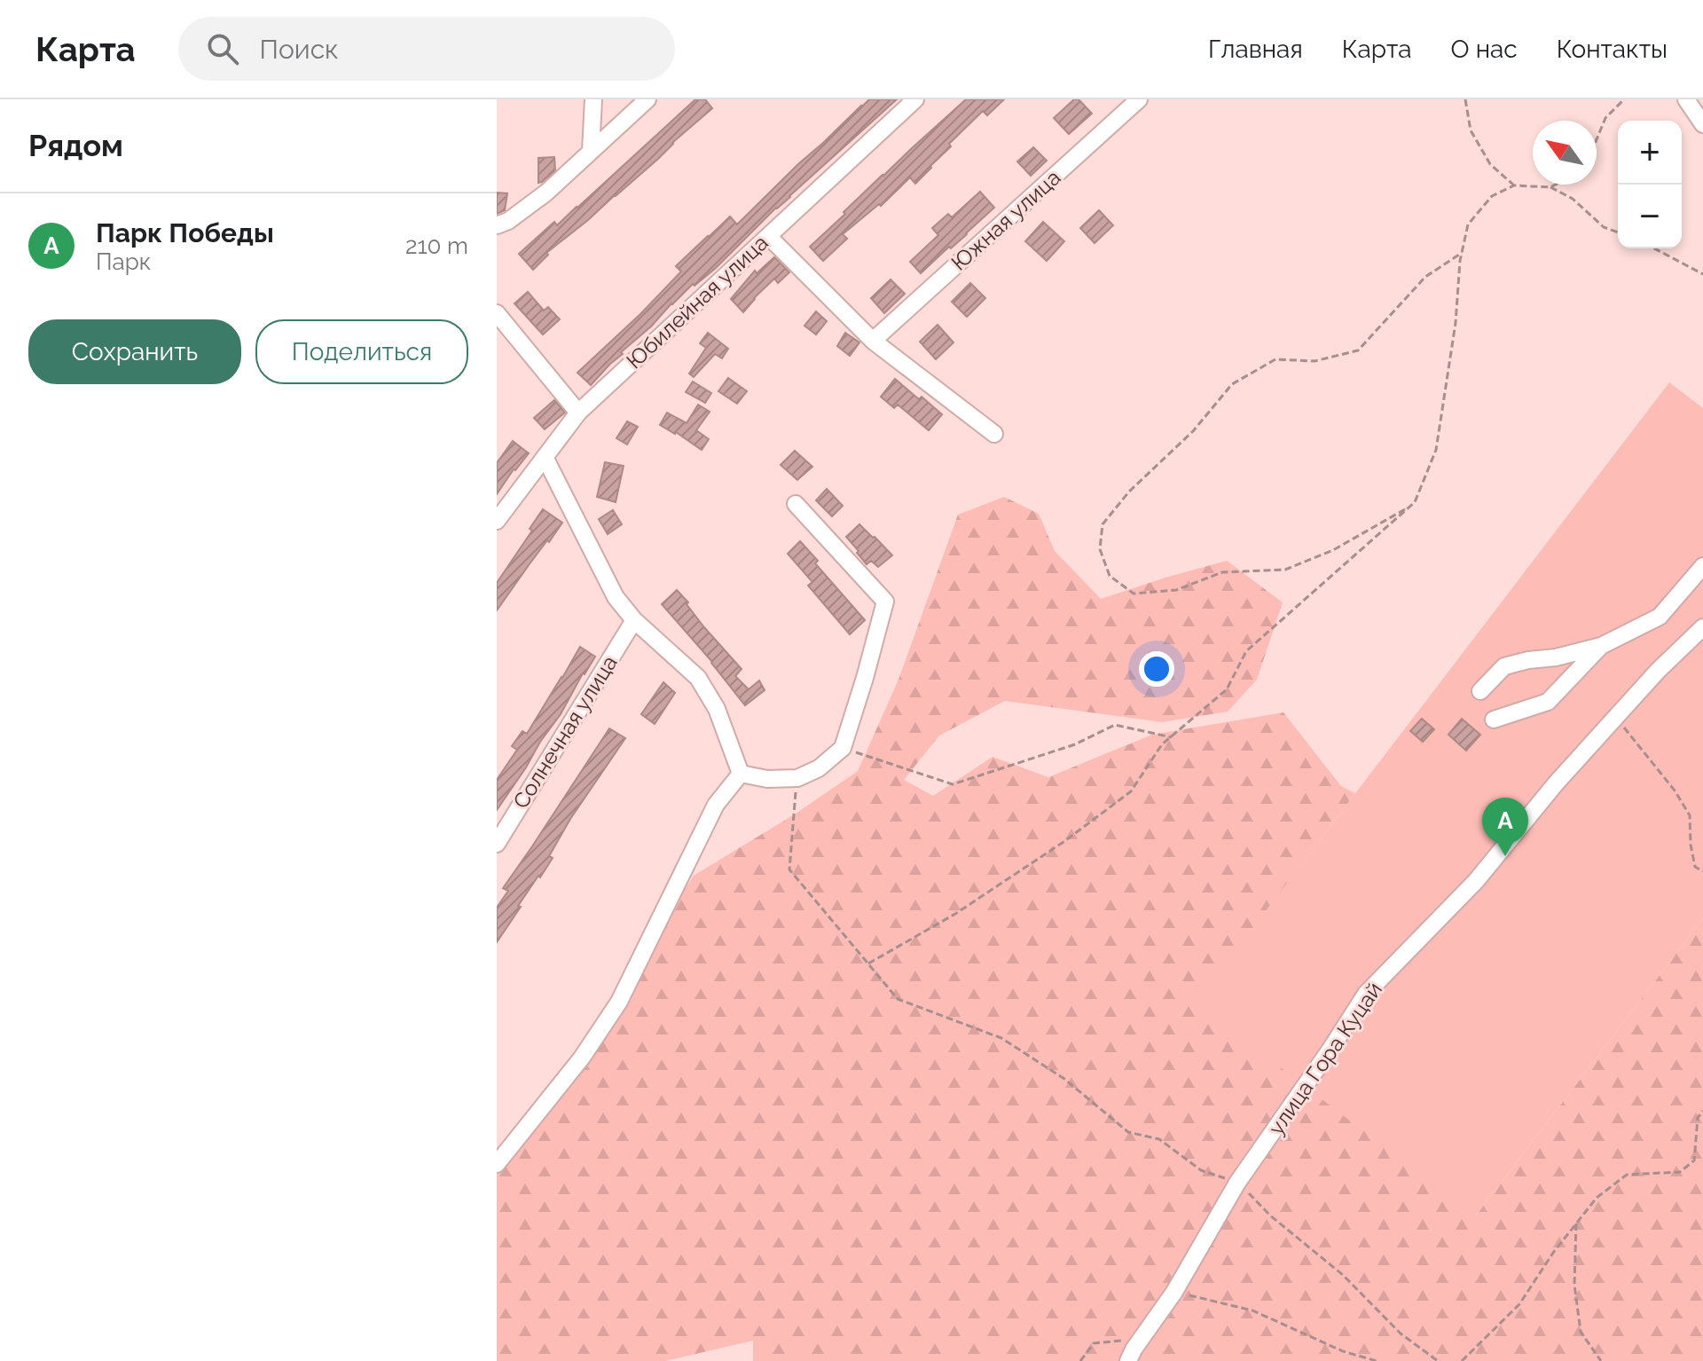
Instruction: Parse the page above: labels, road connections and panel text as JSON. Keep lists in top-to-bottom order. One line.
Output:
{"streets":{"street":["Южная улица","Юбилейная улица","Солнечная улица","улица Гора Куцай"]},"north":"top left","page":{"header":"Карта","search":"Поиск","nav":["Главная","Карта","О нас","Контакты"],"heading":"Рядом","map_buttons":["+","−"],"list":[{"mark":"A","name":"Парк Победы","note":"Парк","value":"210 m"}],"buttons":["Сохранить","Поделиться"],"pins":"A"}}
